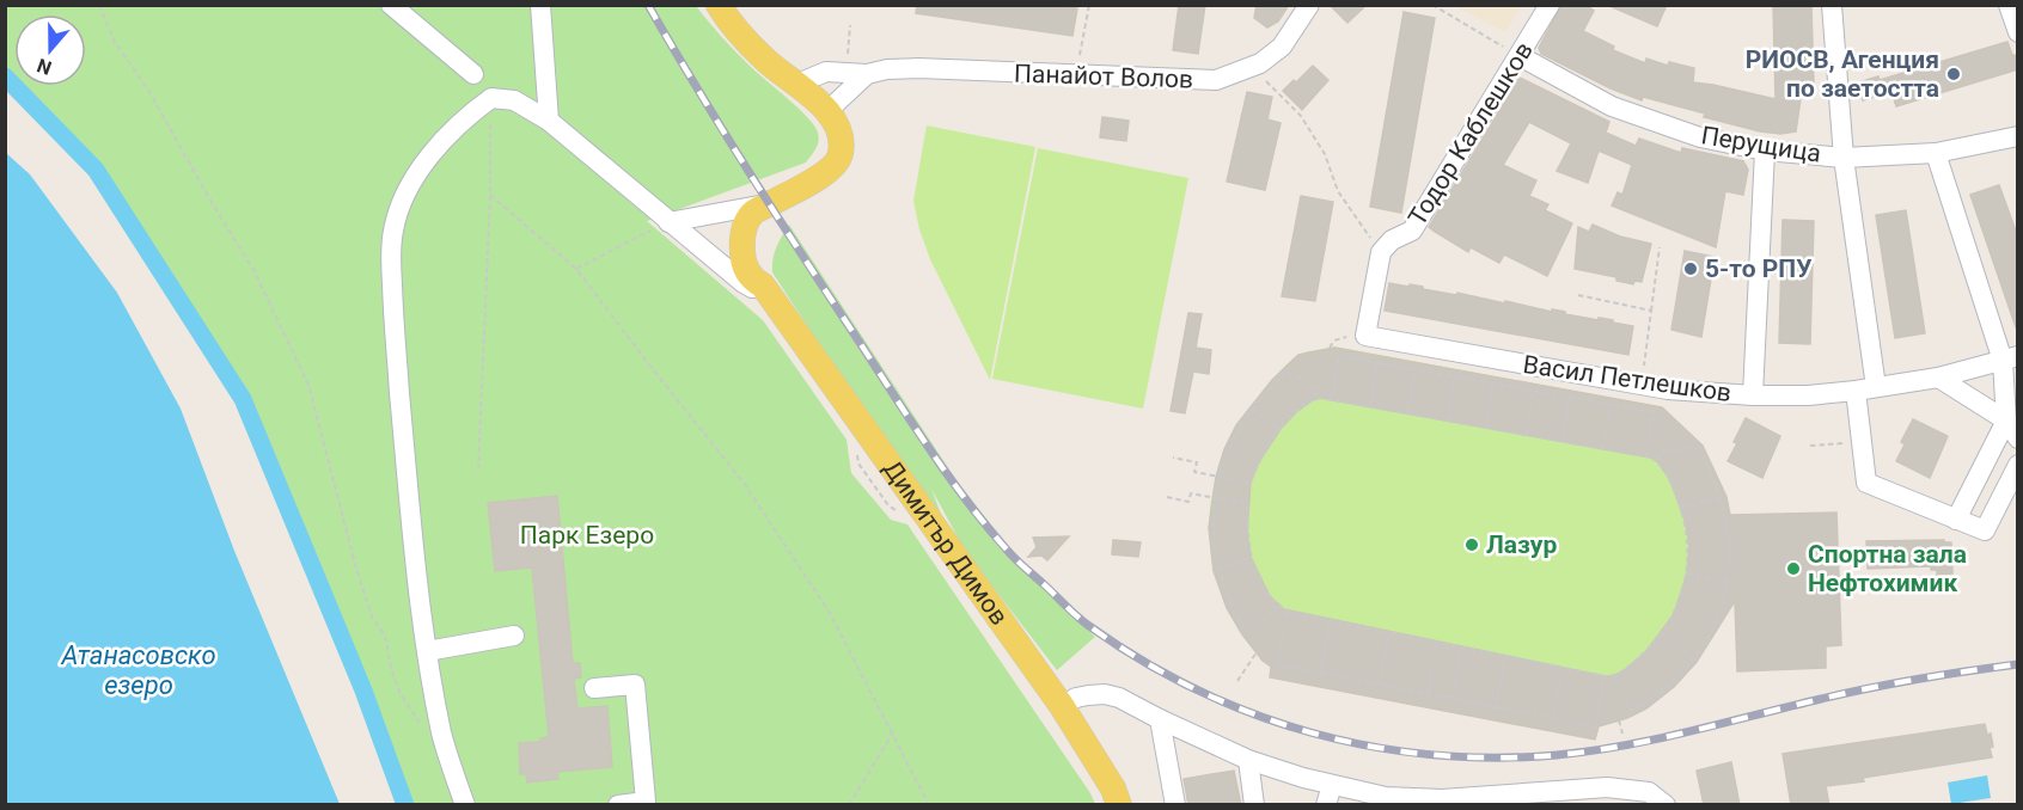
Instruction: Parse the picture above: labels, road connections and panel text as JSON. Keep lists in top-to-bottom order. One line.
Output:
{"streets":{"main road":["Димитър Димов"],"street":["Панайот Волов","Тодор Каблешков","Перущица","Васил Петлешков"]},"crossings":[["Тодор Каблешков","Перущица"]],"water":["Атанасовско езеро"],"parks":["Парк Езеро"],"places":["РИОСВ, Агенция по заетостта","5-то РПУ","Лазур","Спортна зала Нефтохимик"],"north":"bottom"}
